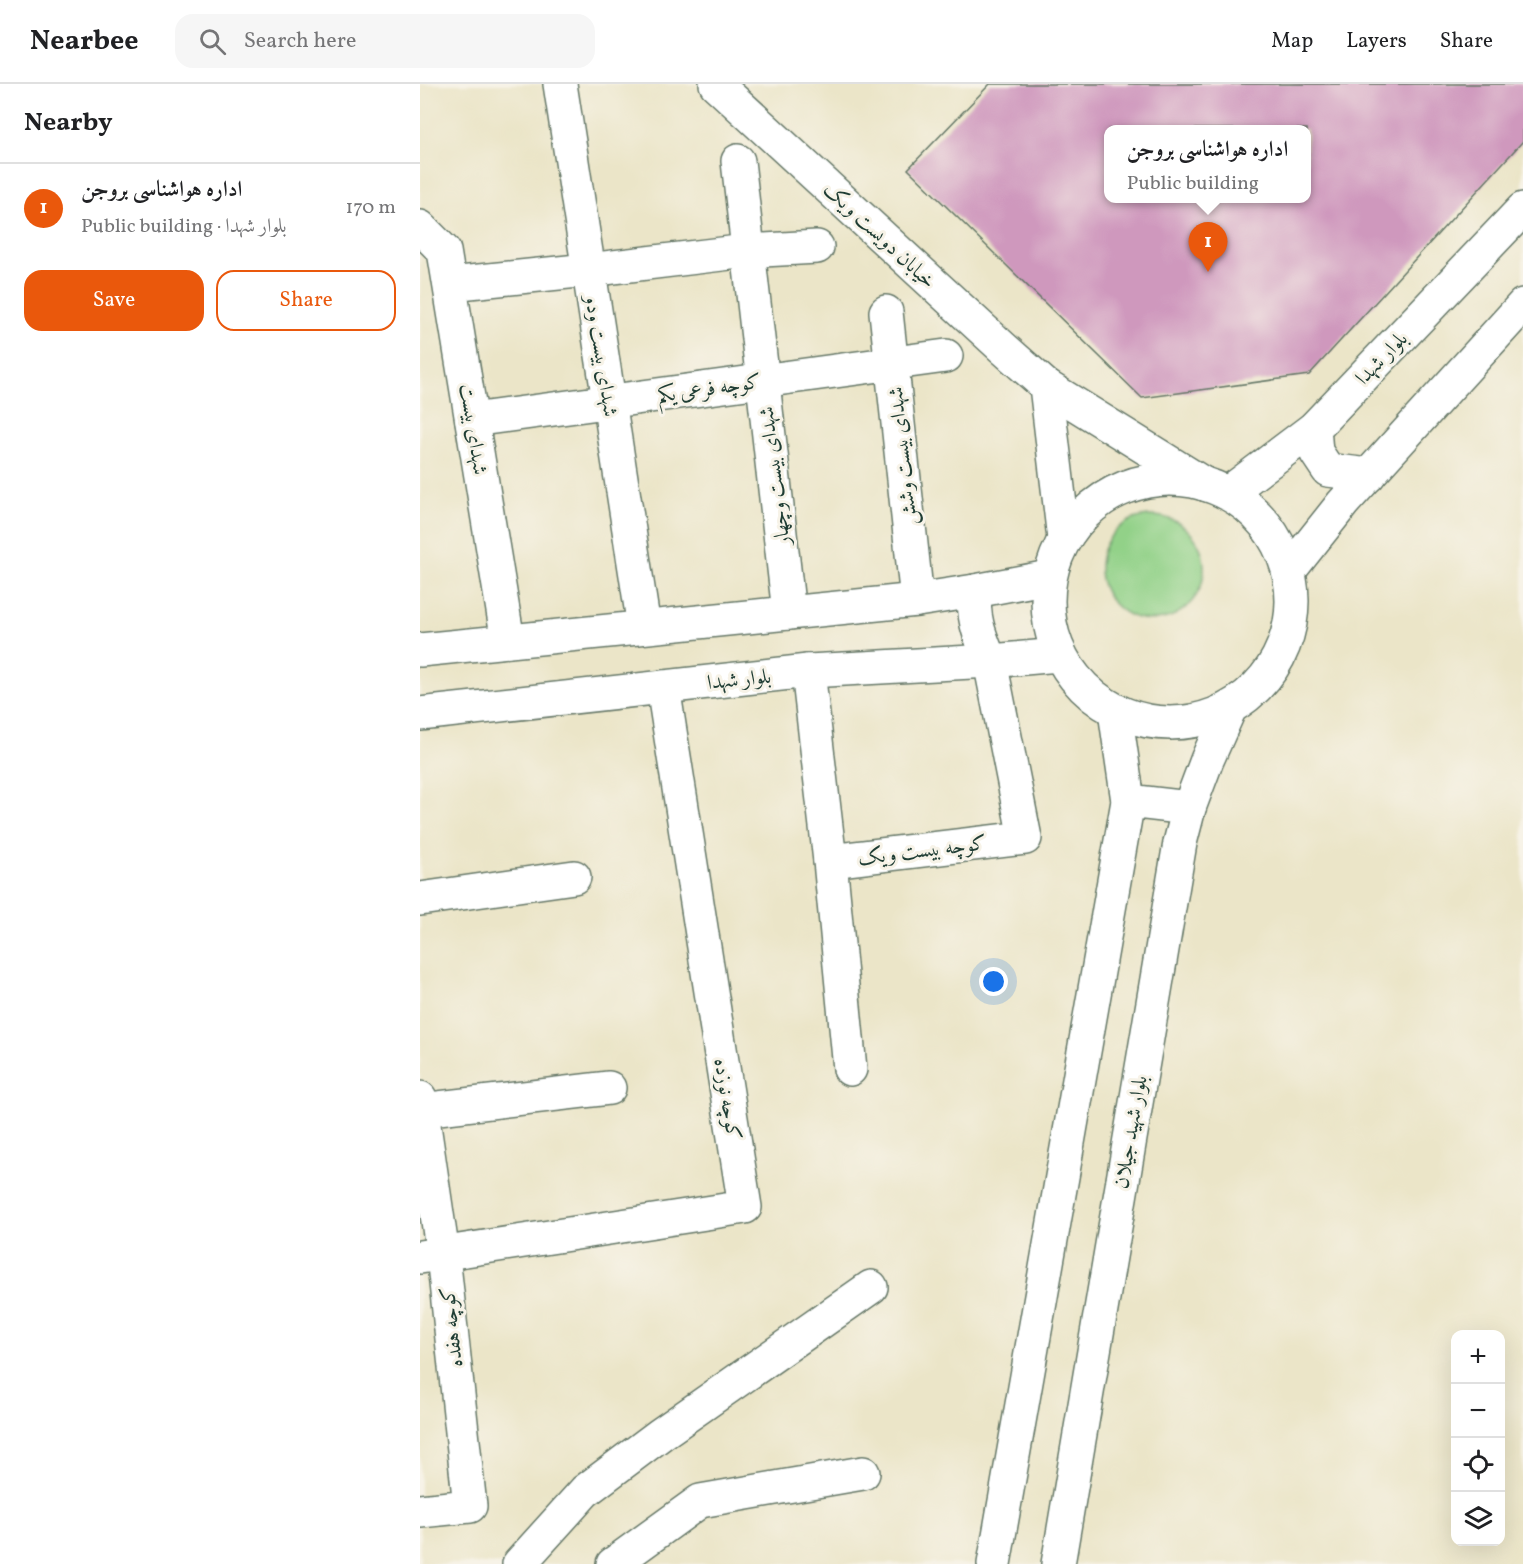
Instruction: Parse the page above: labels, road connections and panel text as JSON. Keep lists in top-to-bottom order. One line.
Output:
{"streets":{"street":["خیابان دویست ویک","شهدای بیست ودو","بلوار شهدا","کوچه فرعی یکم","شهدای بیست","شهدای بیست وشش","شهدای بیست وچهار","کوچه بیست ویک","کوچه نوزده","بلوار شهید جیلان","کوچه هفده"]},"crossings":[["خیابان دویست ویک","بلوار شهدا"],["خیابان دویست ویک","بلوار شهید جیلان"],["شهدای بیست ودو","کوچه فرعی یکم"],["بلوار شهدا","کوچه بیست ویک"],["بلوار شهدا","کوچه نوزده"],["کوچه فرعی یکم","شهدای بیست"],["کوچه فرعی یکم","شهدای بیست وشش"],["کوچه فرعی یکم","شهدای بیست وچهار"],["کوچه نوزده","کوچه هفده"]],"page":{"header":"Nearbee","search":"Search here","nav":["Map","Layers","Share"],"heading":"Nearby","popup":["اداره هواشناسی بروجن","Public building"],"list":[{"mark":"1","name":"اداره هواشناسی بروجن","note":"Public building · بلوار شهدا","value":"170 m"}],"pins":"1","buttons":["Save","Share"],"map_buttons":["+","−"]}}
